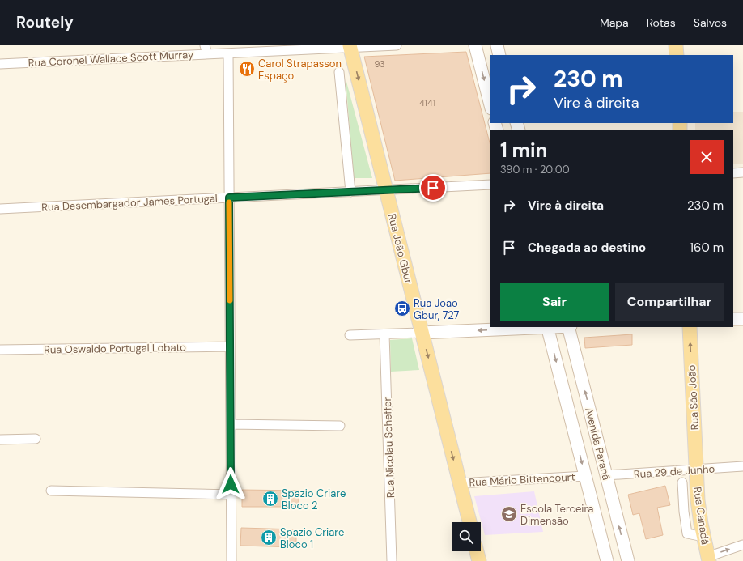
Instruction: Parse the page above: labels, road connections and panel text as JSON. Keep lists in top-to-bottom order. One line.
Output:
{"streets":{"main road":["Rua João Gbur","Rua São João","Rua Canadá"],"street":["Rua Coronel Wallace Scott Murray","Rua Desembargador James Portugal","Rua Oswaldo Portugal Lobato","Avenida Paraná","Rua Nicolau Scheffer","Rua 29 de Junho","Rua Mário Bittencourt"]},"crossings":[["Rua Coronel Wallace Scott Murray","Rua João Gbur"],["Rua Desembargador James Portugal","Rua João Gbur"],["Rua João Gbur","Rua Mário Bittencourt"],["Rua São João","Rua 29 de Junho"],["Rua São João","Rua Canadá"],["Avenida Paraná","Rua 29 de Junho"],["Avenida Paraná","Rua Mário Bittencourt"],["Rua 29 de Junho","Rua Canadá"]],"one_way":["Rua João Gbur","Rua São João"],"places":{"restaurant":["Carol Strapasson Espaço"],"bus stop":["Rua João Gbur, 727"],"building":["Spazio Criare Bloco 2","Spazio Criare Bloco 1"],"school or university":["Escola Terceira Dimensão"]},"house_numbers":["93","4141"],"page":{"header":"Routely","nav":["Mapa","Rotas","Salvos"],"turn":["230 m","Vire à direita"],"heading":["1 min","390 m · 20:00"],"list":[{"name":"Vire à direita","value":"230 m"},{"name":"Chegada ao destino","value":"160 m"}],"buttons":["Sair","Compartilhar"]}}
